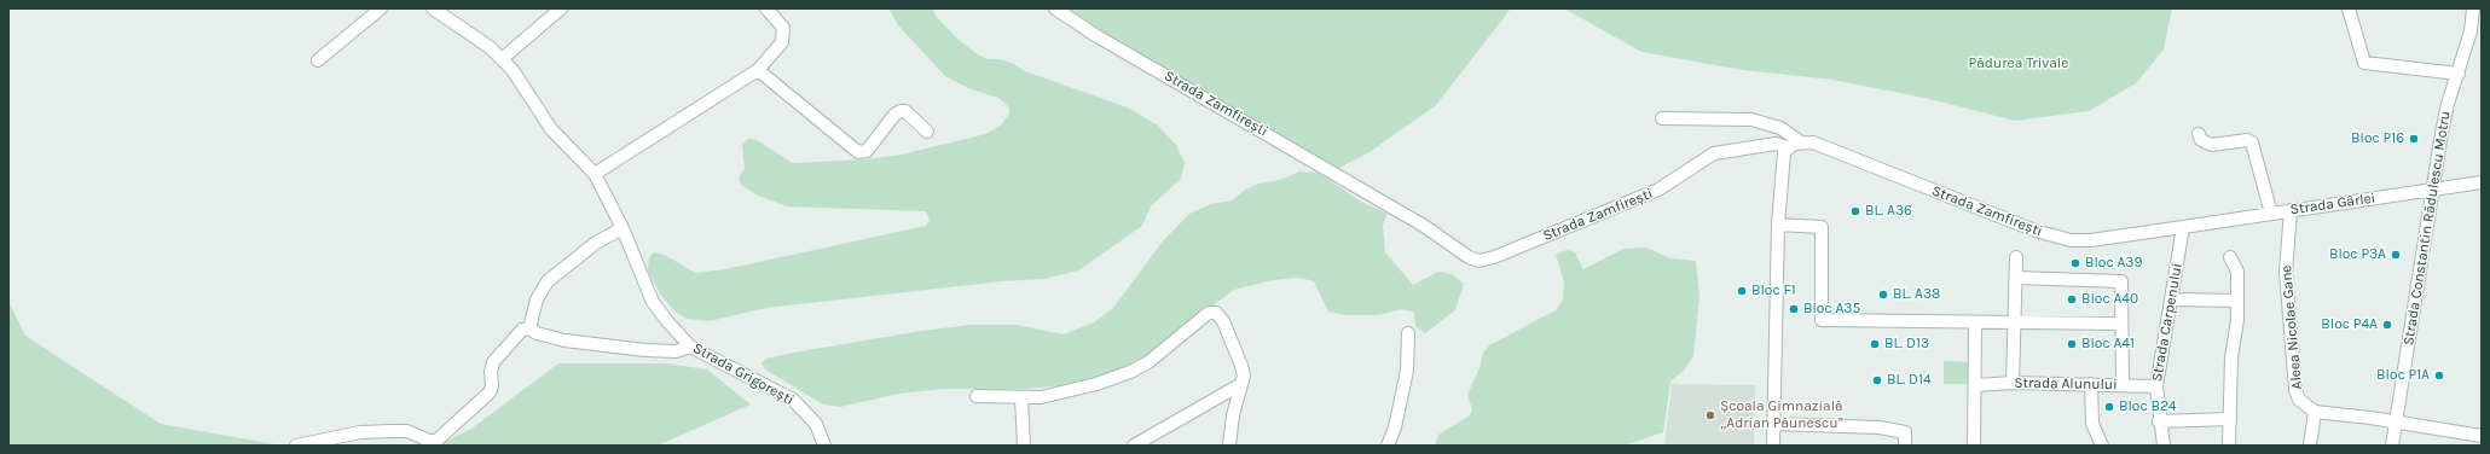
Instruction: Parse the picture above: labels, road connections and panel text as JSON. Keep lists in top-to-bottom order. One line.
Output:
{"streets":{"street":["Strada Zamfirești","Strada Gârlei","Strada Constantin Rădulescu Motru","Strada Carpenului","Aleea Nicolae Gane","Strada Grigorești","Strada Alunului"]},"crossings":[["Strada Zamfirești","Strada Gârlei"],["Strada Zamfirești","Strada Carpenului"],["Strada Gârlei","Strada Constantin Rădulescu Motru"],["Strada Gârlei","Strada Carpenului"],["Strada Gârlei","Aleea Nicolae Gane"],["Strada Carpenului","Strada Alunului"]],"parks":["Pădurea Trivale"],"places":["Bloc P16","BL. A36","Bloc P3A","Bloc A39","Bloc F1","BL. A38","Bloc A40","Bloc A35","Bloc P4A","BL. D13","Bloc A41","Bloc P1A","BL. D14","Bloc B24","Școala Gimnazială „Adrian Păunescu”"]}
